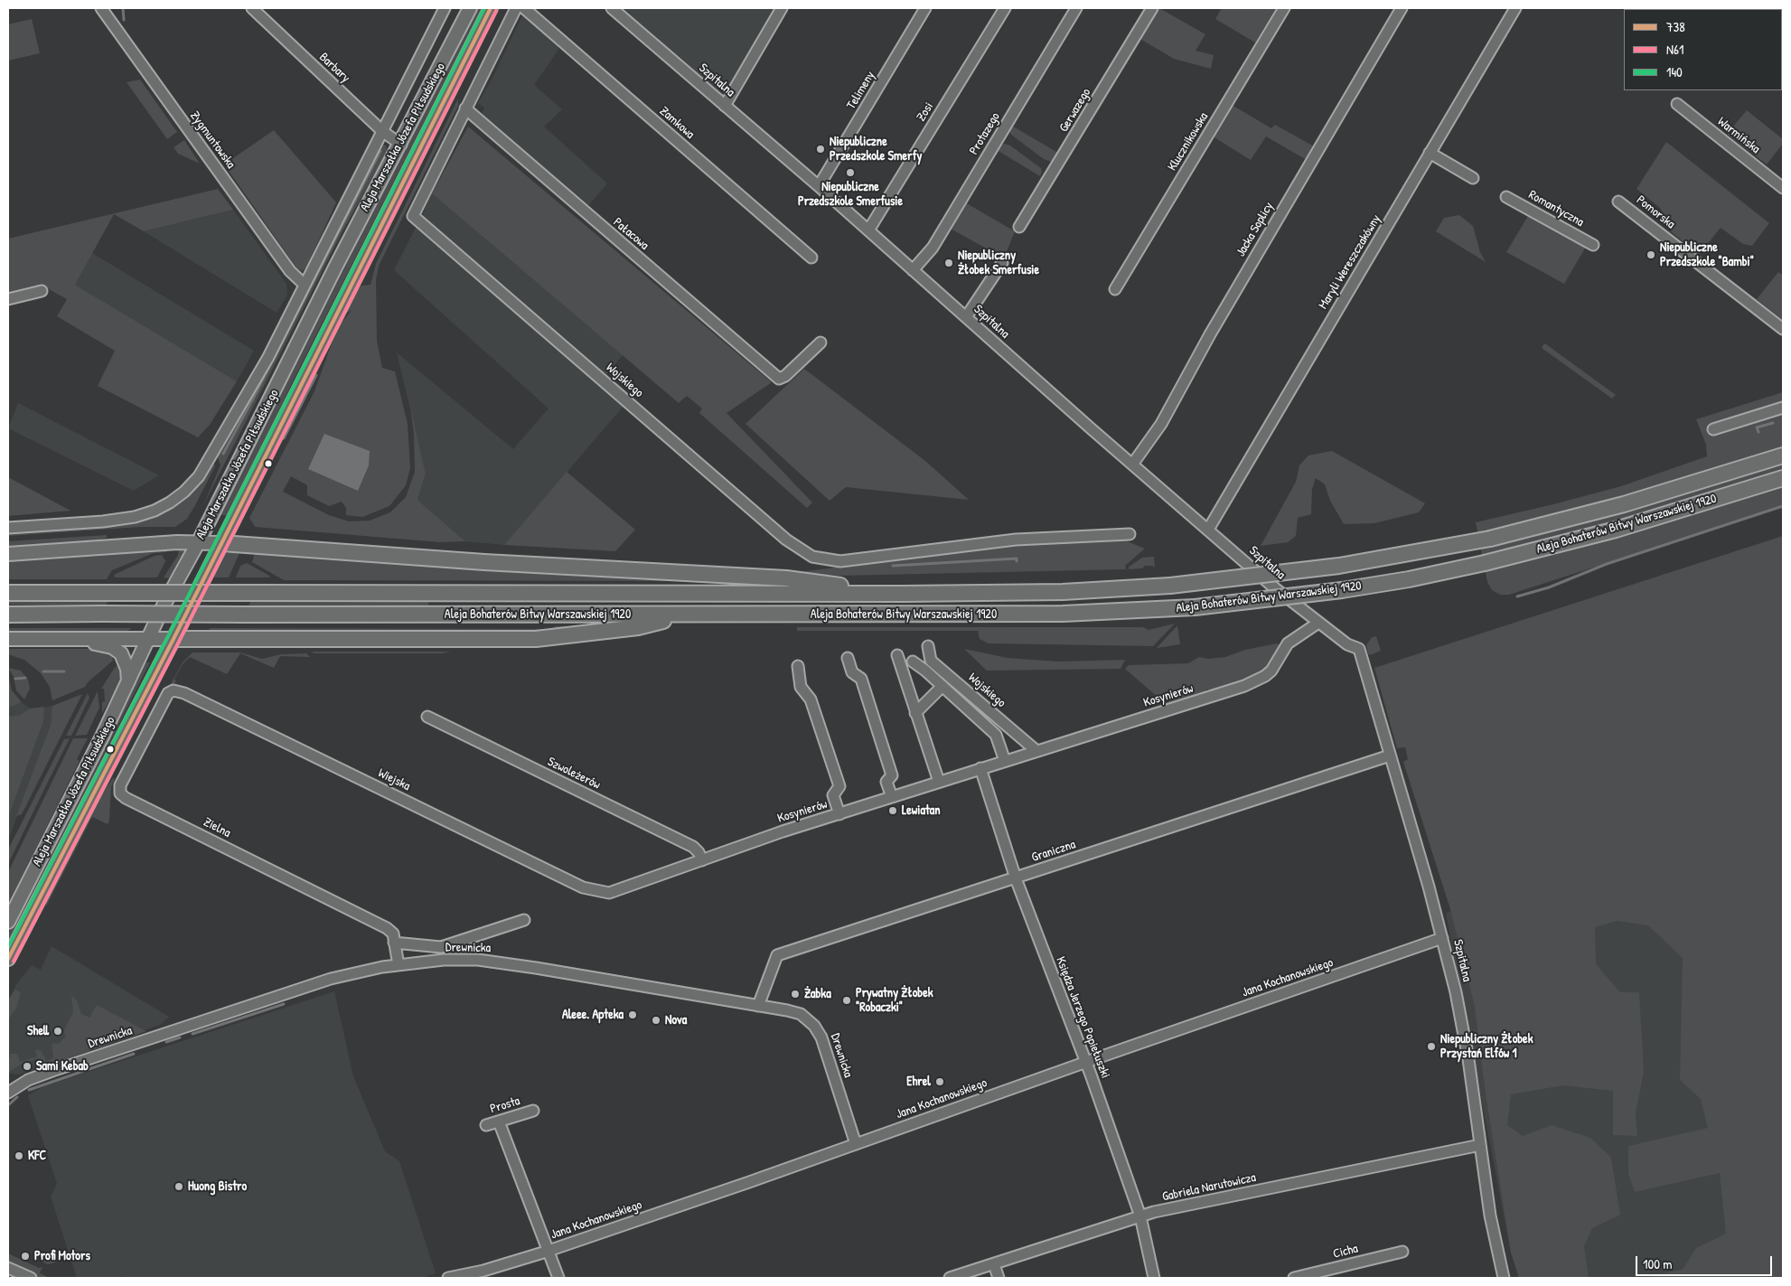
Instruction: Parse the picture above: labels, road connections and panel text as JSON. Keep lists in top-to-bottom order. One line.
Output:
{"streets":{"highway":["Aleja Bohaterów Bitwy Warszawskiej 1920"],"main road":["Aleja Marszałka Józefa Piłsudskiego"],"street":["Barbary","Szpitalna","Telimeny","Gerwazego","Zosi","Zamkowa","Protazego","Warmińska","Zygmuntowska","Klucznikowska","Romantyczna","Pomorska","Jacka Soplicy","Pałacowa","Maryli Wereszczakówny","Wojskiego","Kosynierów","Szwoleżerów","Wiejska","Zielna","Graniczna","Drewnicka","Jana Kochanowskiego","Księdza Jerzego Popiełuszki","Prosta","Gabriela Narutowicza","Cicha"]},"crossings":[["Barbary","Aleja Marszałka Józefa Piłsudskiego"],["Szpitalna","Telimeny"],["Szpitalna","Zosi"],["Szpitalna","Protazego"],["Szpitalna","Jacka Soplicy"],["Szpitalna","Maryli Wereszczakówny"],["Szpitalna","Kosynierów"],["Szpitalna","Graniczna"],["Szpitalna","Jana Kochanowskiego"],["Szpitalna","Gabriela Narutowicza"],["Aleja Marszałka Józefa Piłsudskiego","Zygmuntowska"],["Pałacowa","Wojskiego"],["Wojskiego","Kosynierów"],["Kosynierów","Szwoleżerów"],["Kosynierów","Wiejska"],["Kosynierów","Księdza Jerzego Popiełuszki"],["Wiejska","Zielna"],["Zielna","Drewnicka"],["Graniczna","Drewnicka"],["Graniczna","Księdza Jerzego Popiełuszki"],["Drewnicka","Jana Kochanowskiego"],["Jana Kochanowskiego","Księdza Jerzego Popiełuszki"],["Księdza Jerzego Popiełuszki","Gabriela Narutowicza"]],"places":["Niepubliczne Przedszkole Smerfy","Niepubliczne Przedszkole Smerfusie","Niepubliczne Przedszkole \"Bambi\"","Niepubliczny Żłobek Smerfusie","Lewiatan","Żabka","Prywatny Żłobek \"Robaczki\"","Aleee. Apteka","Nova","Shell","Niepubliczny Żłobek Przystań Elfów 1","Sami Kebab","Ehrel","KFC","Huong Bistro","Profi Motors"],"lines":["transit line 738","transit line 140","transit line N61"],"legend":["738","N61","140"],"scale_bar":"100 m"}
